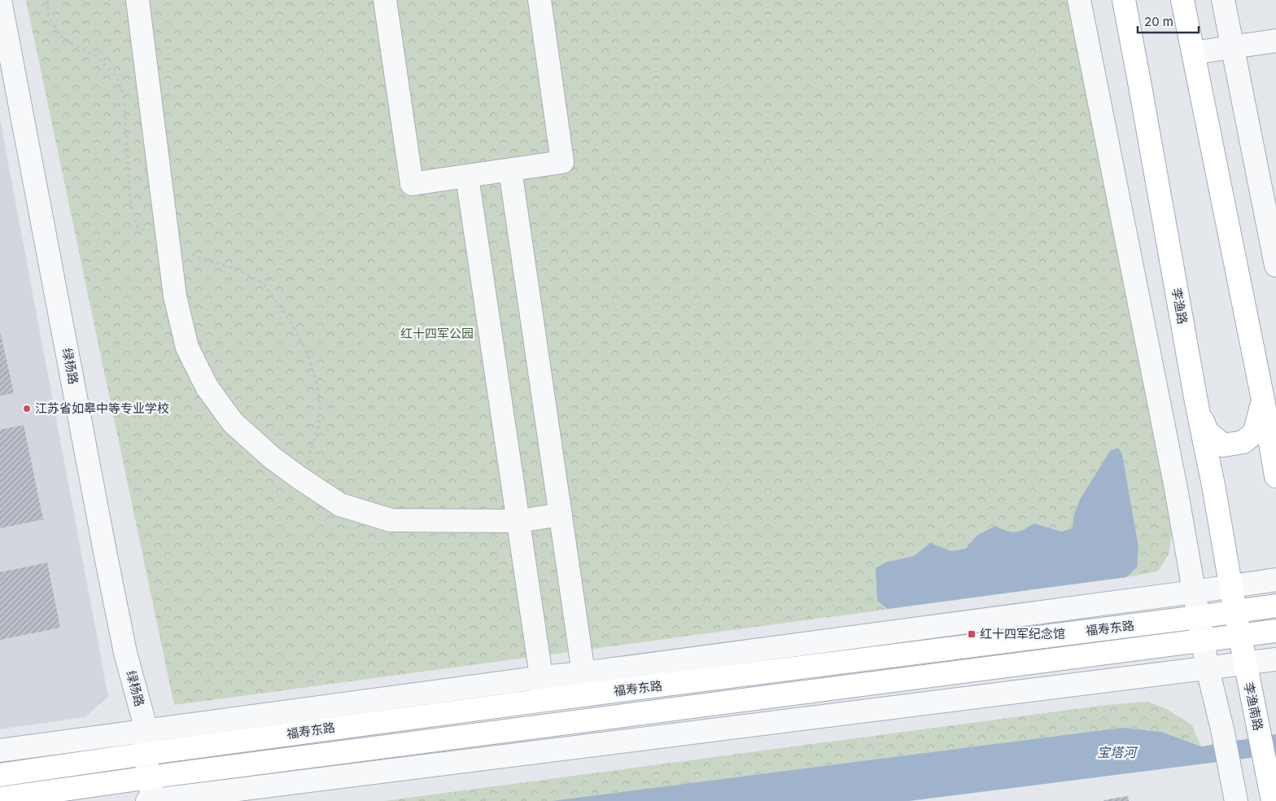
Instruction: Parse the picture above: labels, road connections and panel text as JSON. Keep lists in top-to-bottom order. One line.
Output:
{"streets":{"main road":["李渔路","福寿东路","李渔南路"],"street":["绿杨路"]},"crossings":[["李渔路","福寿东路"],["李渔路","李渔南路"],["福寿东路","李渔南路"]],"water":["宝塔河"],"parks":["红十四军公园"],"places":{"other":["江苏省如皋中等专业学校"],"transit":["红十四军纪念馆"]},"scale_bar":"20 m"}
